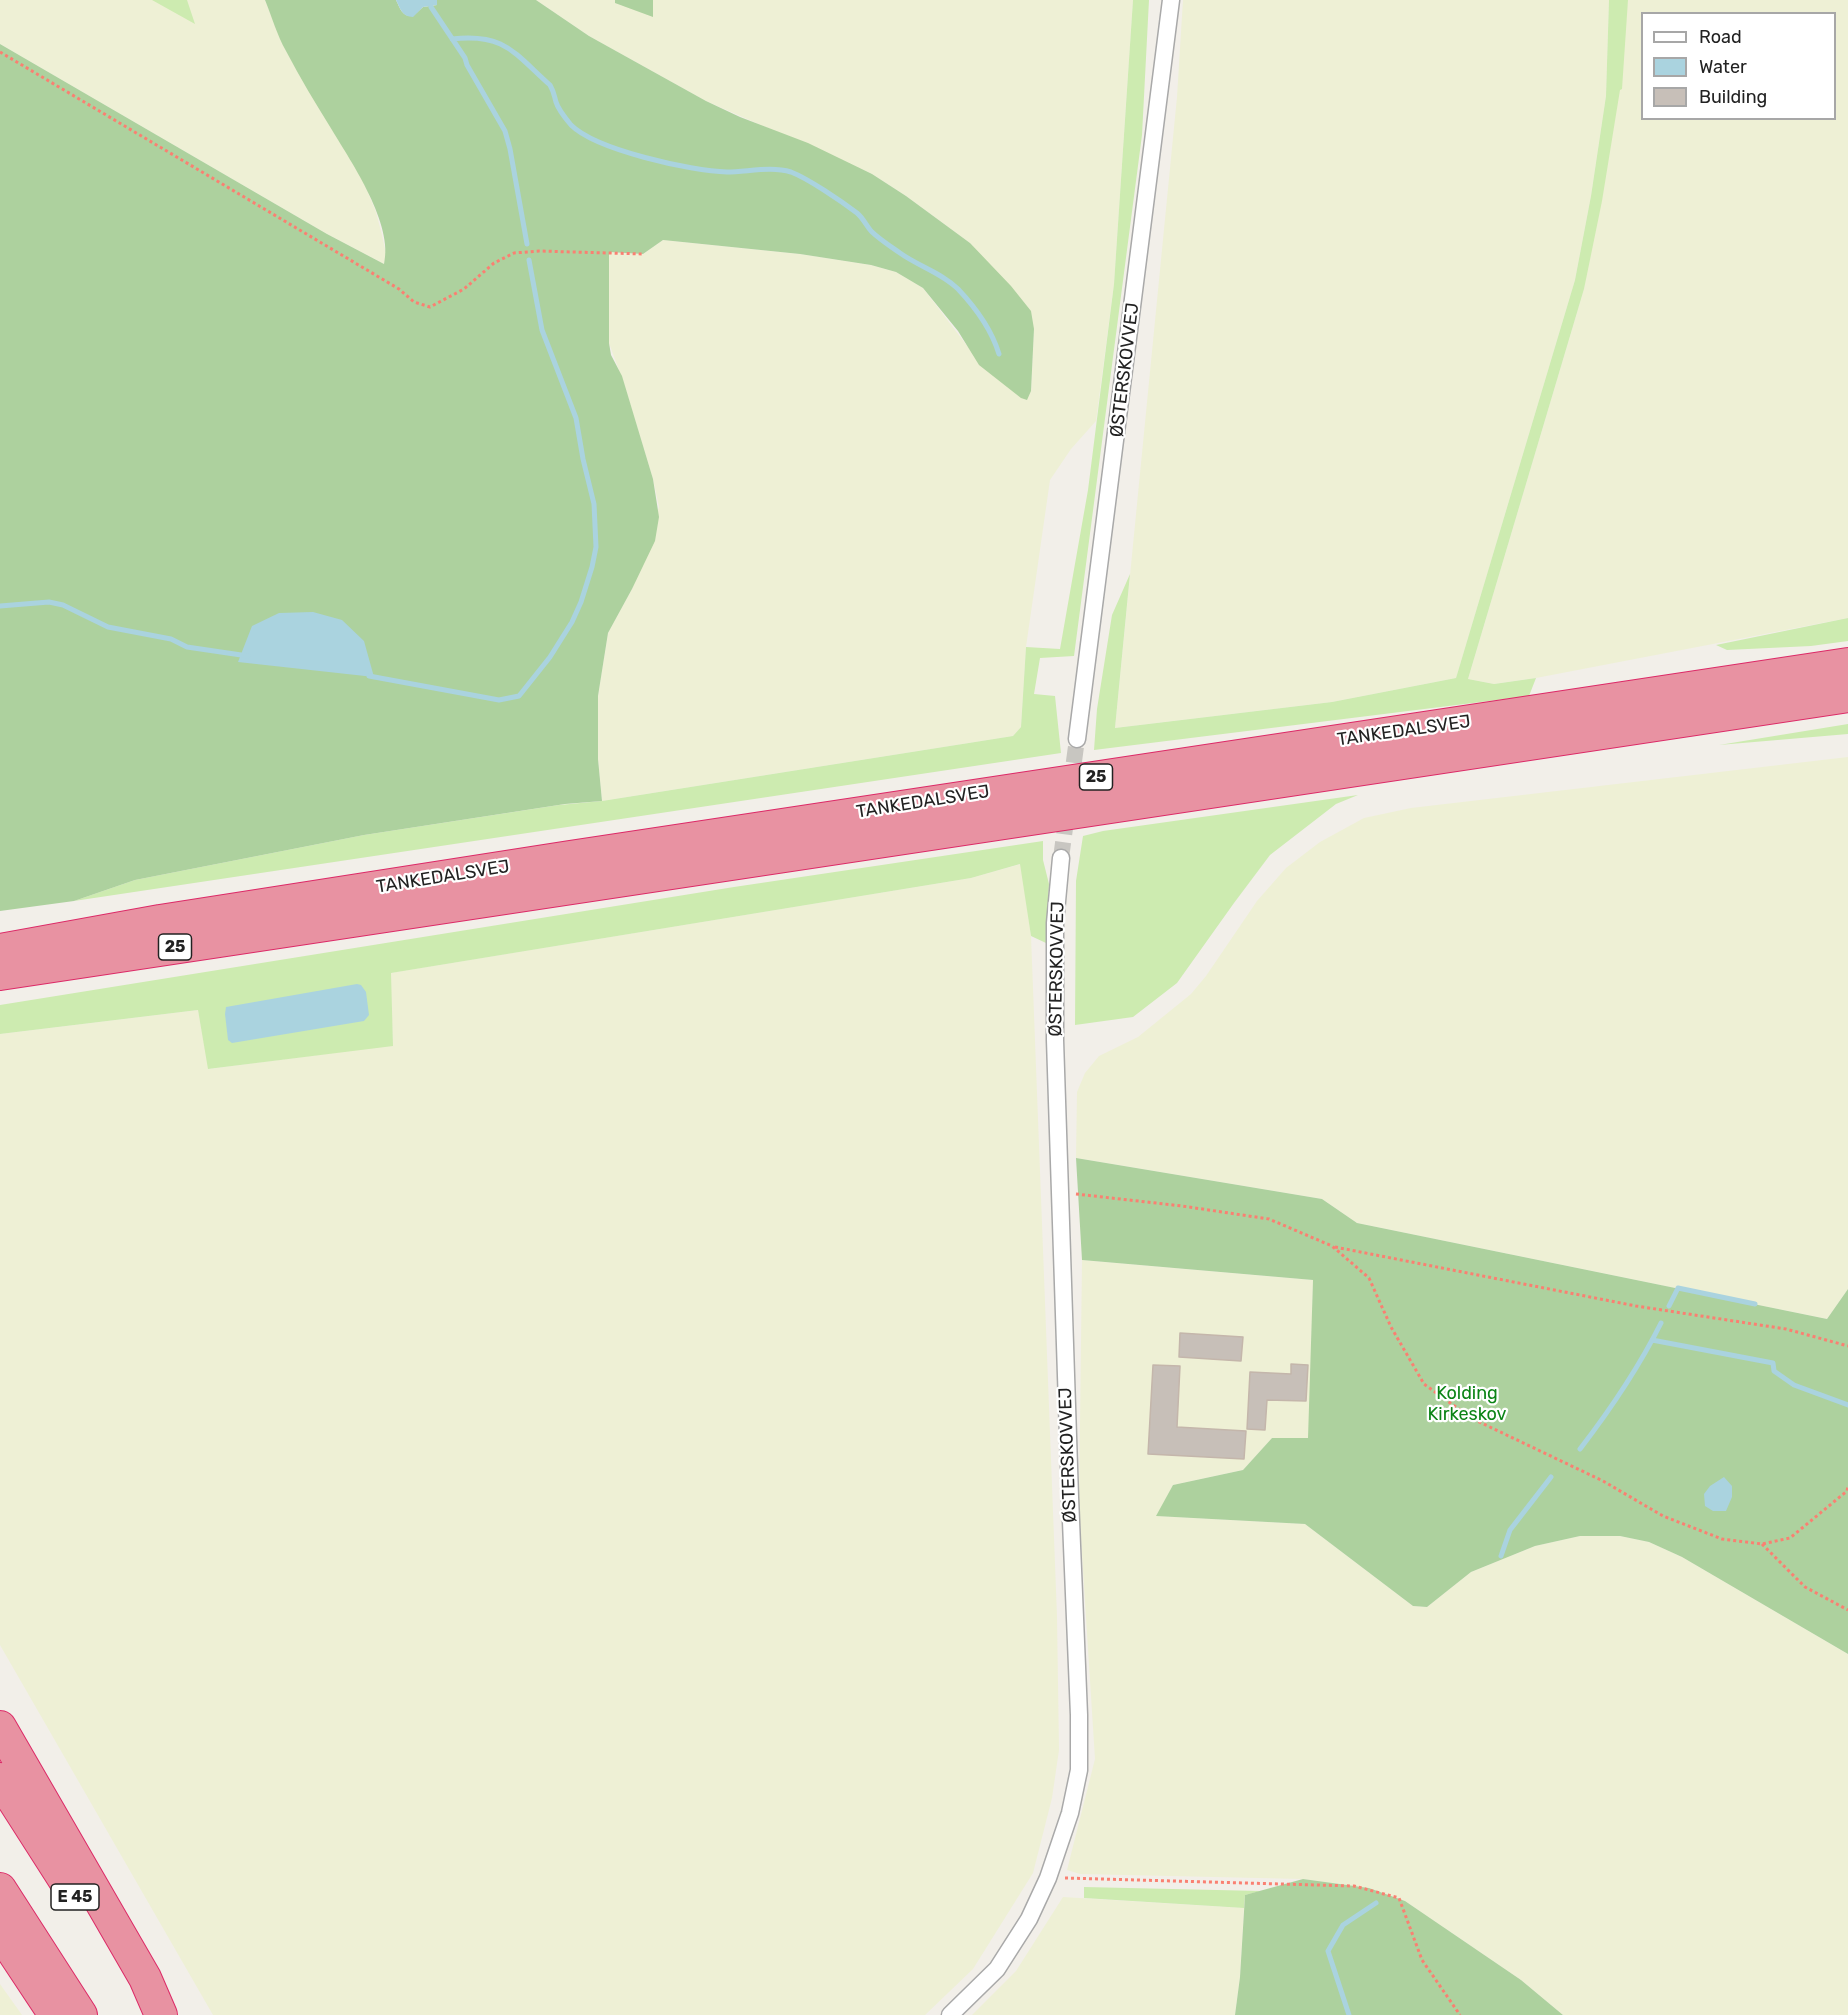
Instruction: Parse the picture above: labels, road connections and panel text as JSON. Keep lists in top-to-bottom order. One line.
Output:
{"streets":{"highway":["TANKEDALSVEJ","25","E 45"],"street":["ØSTERSKOVVEJ"]},"parks":["Kolding Kirkeskov"],"legend":["Road","Water","Building"]}
